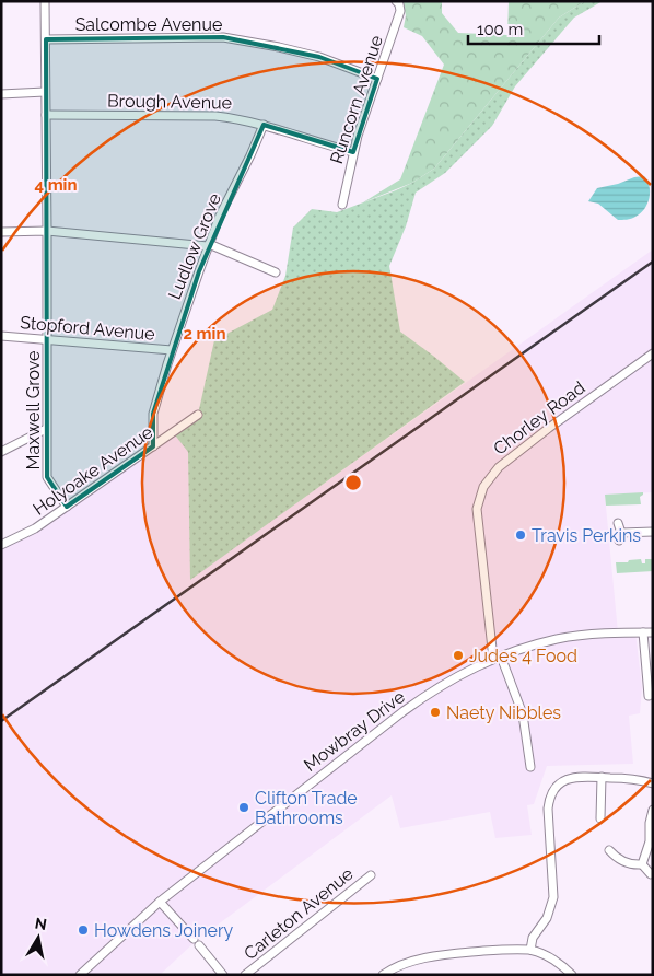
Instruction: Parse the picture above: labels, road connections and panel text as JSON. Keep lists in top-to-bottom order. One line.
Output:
{"streets":{"street":["Salcombe Avenue","Runcorn Avenue","Brough Avenue","Ludlow Grove","Stopford Avenue","Maxwell Grove","Chorley Road","Holyoake Avenue","Mowbray Drive","Carleton Avenue"]},"crossings":[["Salcombe Avenue","Runcorn Avenue"],["Salcombe Avenue","Maxwell Grove"],["Runcorn Avenue","Brough Avenue"],["Brough Avenue","Ludlow Grove"],["Brough Avenue","Maxwell Grove"],["Ludlow Grove","Stopford Avenue"],["Ludlow Grove","Holyoake Avenue"],["Stopford Avenue","Maxwell Grove"],["Maxwell Grove","Holyoake Avenue"],["Chorley Road","Mowbray Drive"]],"places":["Travis Perkins","Judes 4 Food","Naety Nibbles","Clifton Trade Bathrooms","Howdens Joinery"],"scale_bar":"100 m","north":"top","rings":["4 min","2 min"]}
